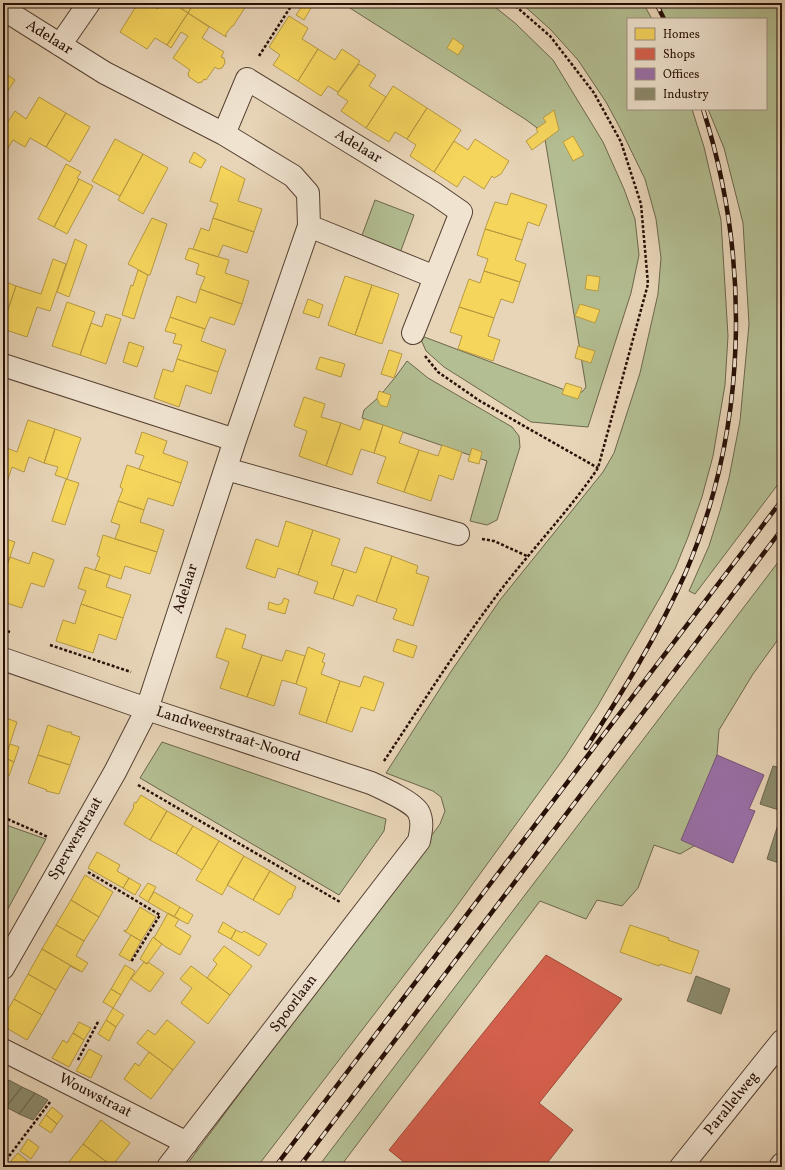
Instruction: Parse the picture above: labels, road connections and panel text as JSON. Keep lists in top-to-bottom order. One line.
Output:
{"streets":{"street":["Adelaar","Landweerstraat-Noord","Sperwerstraat","Spoorlaan","Wouwstraat","Parallelweg"]},"crossings":[["Adelaar","Landweerstraat-Noord"],["Adelaar","Sperwerstraat"],["Landweerstraat-Noord","Sperwerstraat"],["Landweerstraat-Noord","Spoorlaan"],["Spoorlaan","Wouwstraat"]],"legend":["Homes","Shops","Offices","Industry"]}
